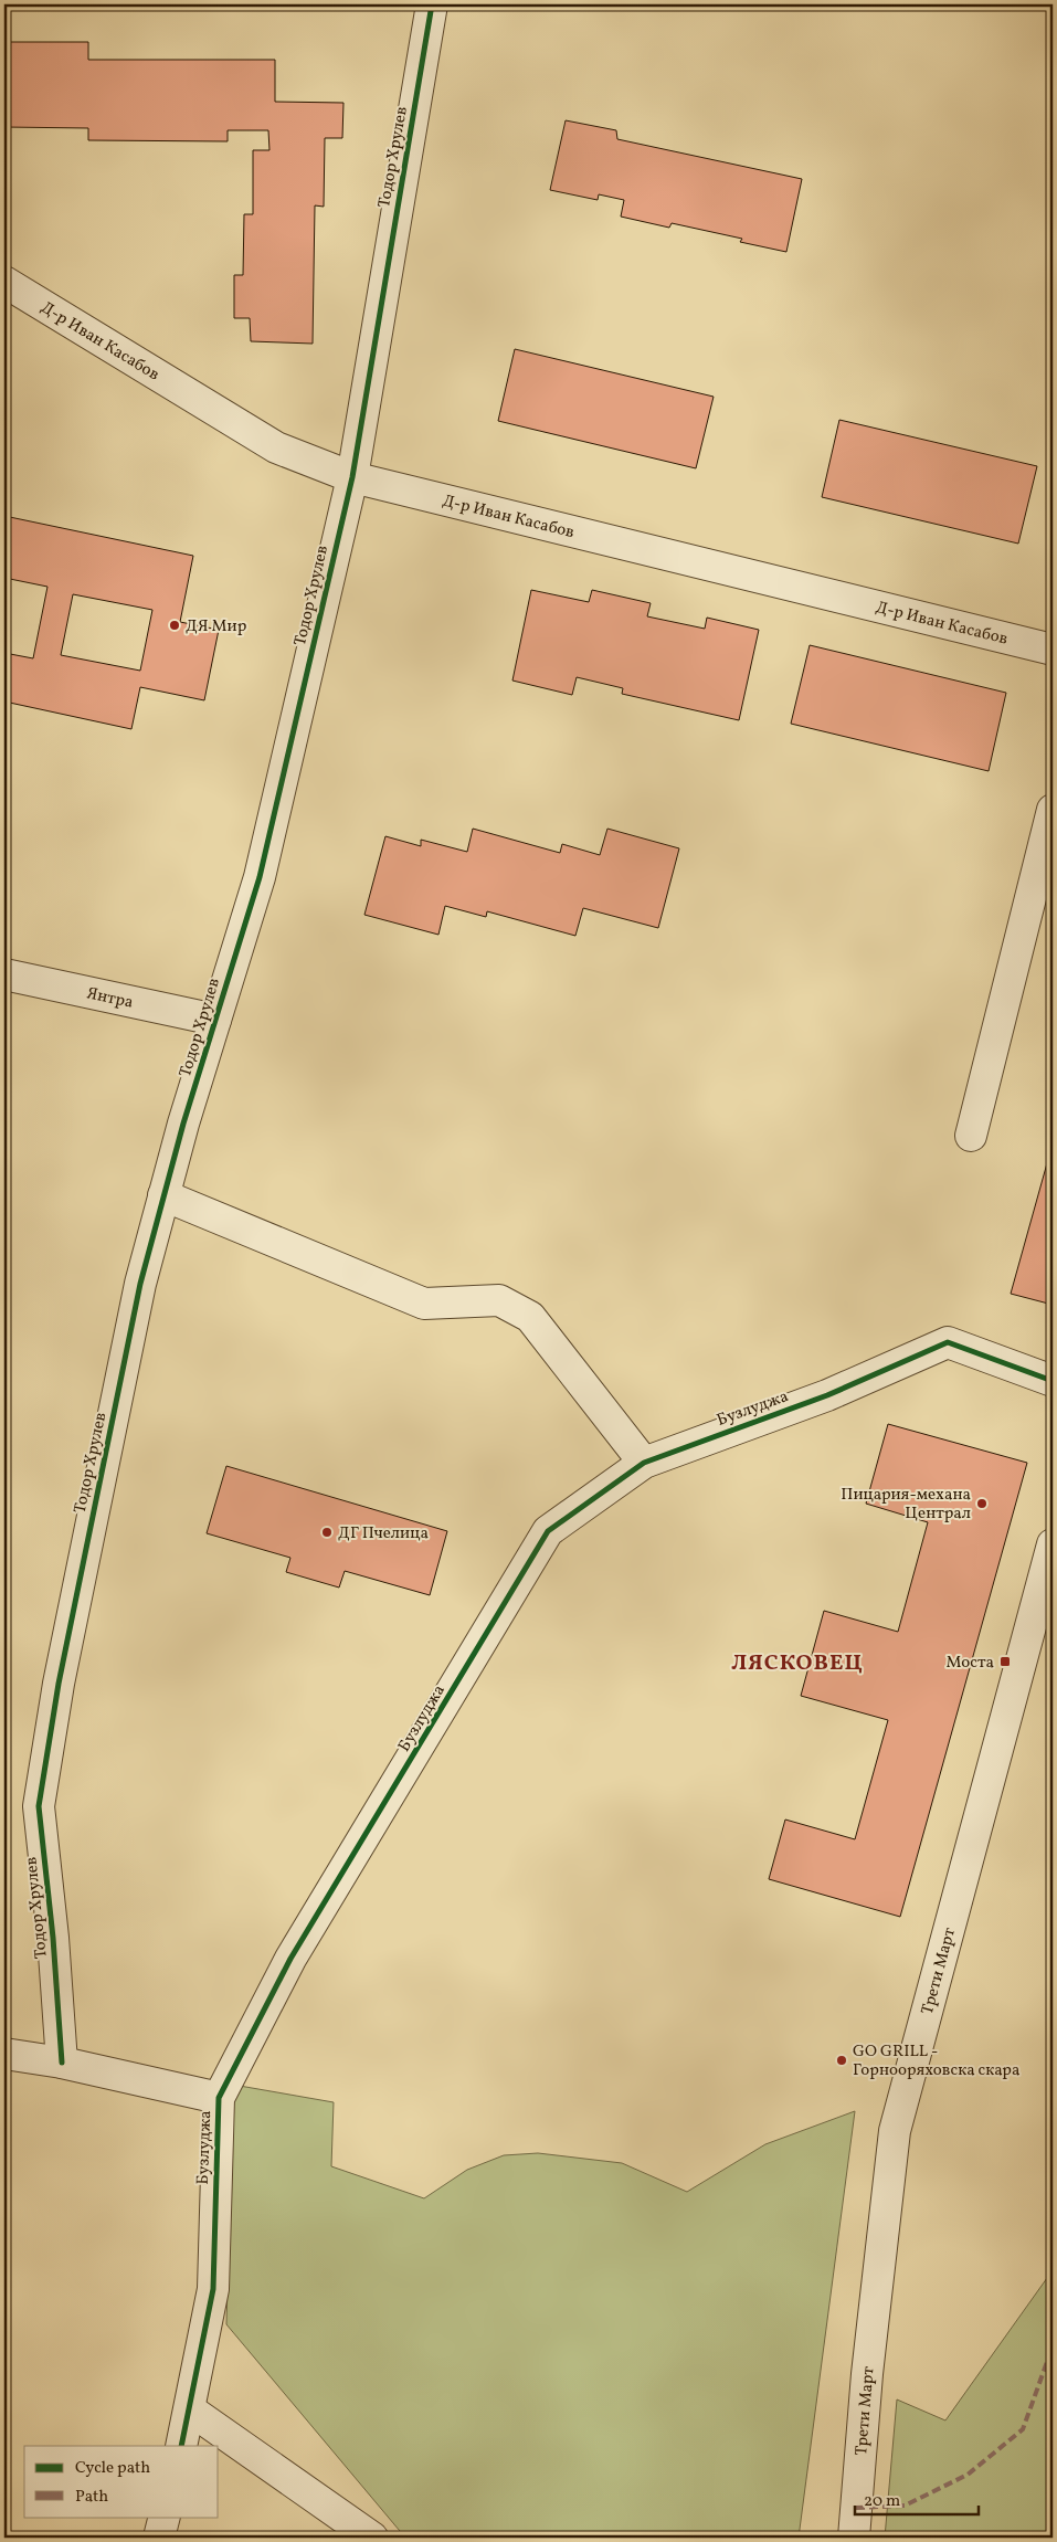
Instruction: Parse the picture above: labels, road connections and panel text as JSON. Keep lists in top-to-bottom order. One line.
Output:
{"streets":{"street":["Тодор Хрулев","Д-р Иван Касабов","Янтра","Бузлуджа","Трети Март"]},"crossings":[["Тодор Хрулев","Д-р Иван Касабов"],["Тодор Хрулев","Янтра"]],"districts":["ЛЯСКОВЕЦ"],"places":{"other":["ДЯ Мир","Пицария-механа Централ","ДГ Пчелица","GO GRILL - Горнооряховска скара"],"transit":["Моста"]},"legend":["Cycle path","Path"],"scale_bar":"20 m"}
